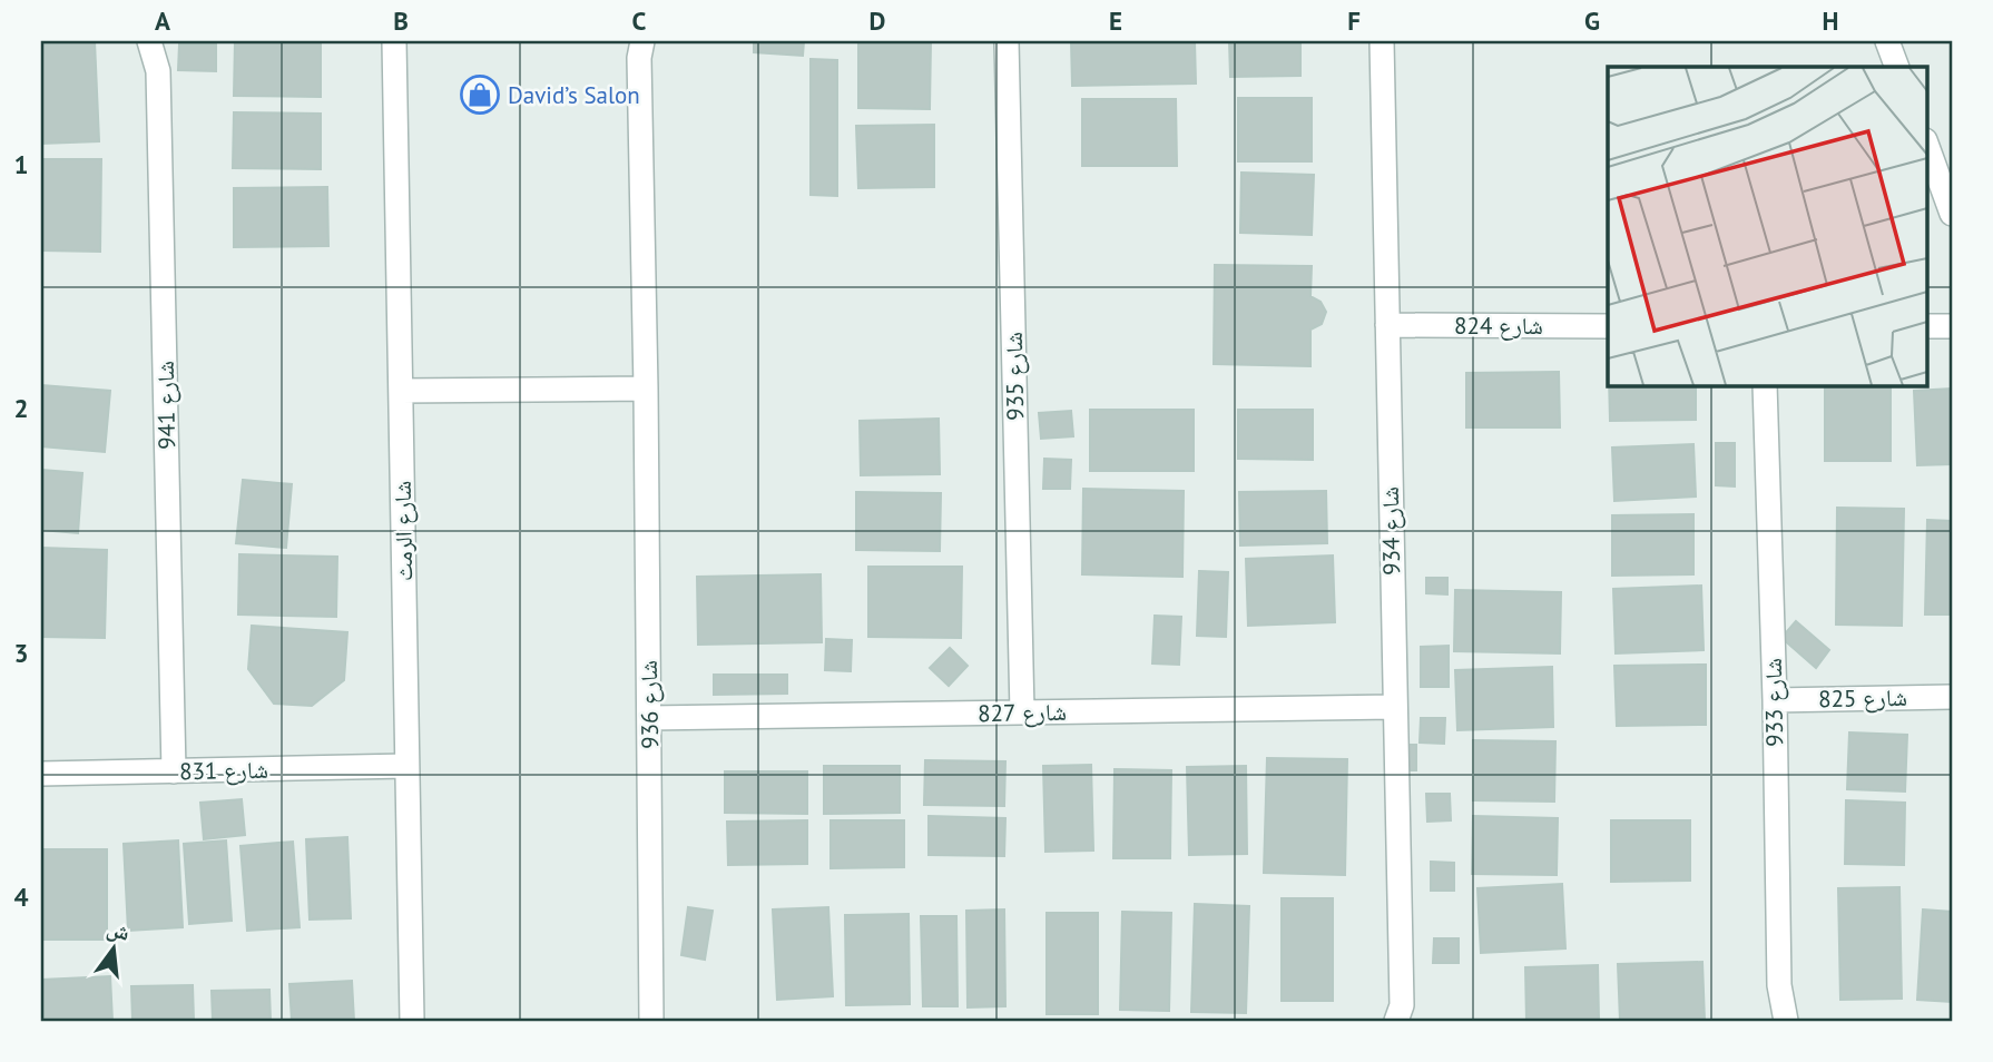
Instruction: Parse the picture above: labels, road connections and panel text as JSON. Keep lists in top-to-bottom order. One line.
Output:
{"streets":{"street":["شارع 824","شارع 935","شارع 941","شارع الرمث","شارع 934","شارع 825","شارع 933","شارع 936","شارع 827","شارع 831"]},"crossings":[["شارع 824","شارع 934"],["شارع 935","شارع 827"],["شارع 941","شارع 831"],["شارع الرمث","شارع 831"],["شارع 934","شارع 827"],["شارع 825","شارع 933"],["شارع 936","شارع 827"]],"places":{"shop":["David’s Salon"]},"north":"top","grid":{"columns":["A","B","C","D","E","F","G","H"],"rows":["1","2","3","4"]}}
